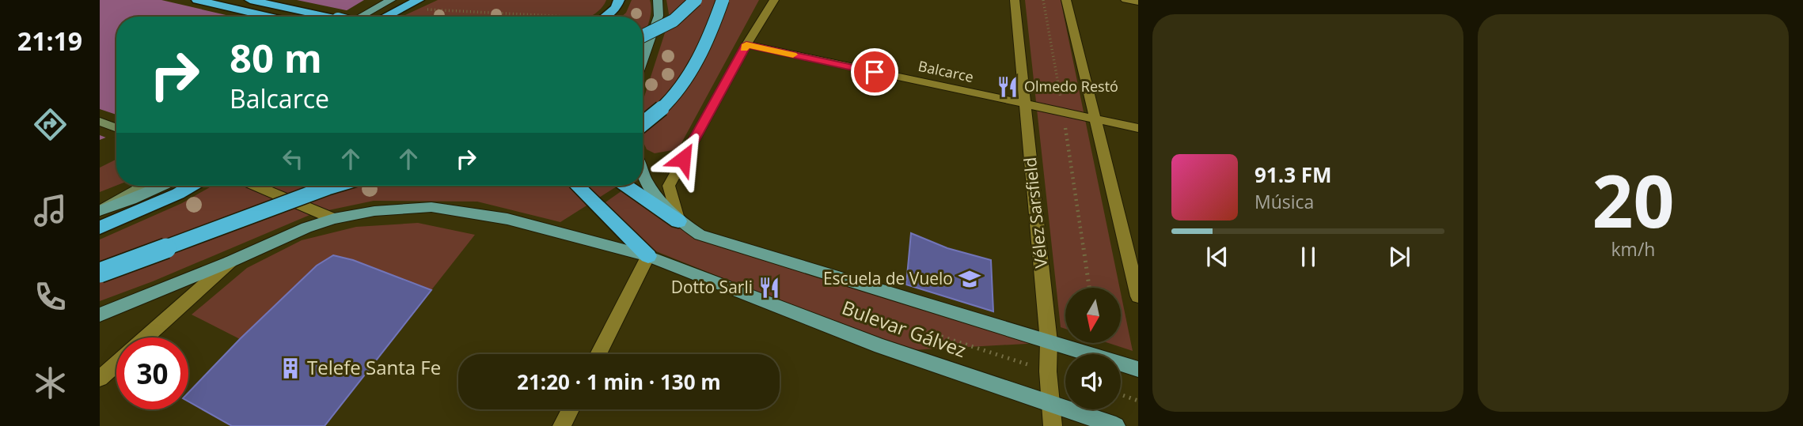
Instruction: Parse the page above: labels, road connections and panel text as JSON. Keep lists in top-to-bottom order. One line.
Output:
{"streets":{"main road":["Bulevar Gálvez"],"street":["Balcarce","Vélez Sarsfield"]},"crossings":[["Balcarce","Vélez Sarsfield"],["Vélez Sarsfield","Bulevar Gálvez"]],"places":{"restaurant":["Olmedo Restó","Dotto Sarli"],"school or university":["Escuela de Vuelo"],"building":["Telefe Santa Fe"]},"north":"bottom","page":{"tabs":"21:19","tile":["20","km/h"],"turn":["80 m","Balcarce"],"song":["91.3 FM","Música"],"limit":"30","trip":"21:20 · 1 min · 130 m"}}
